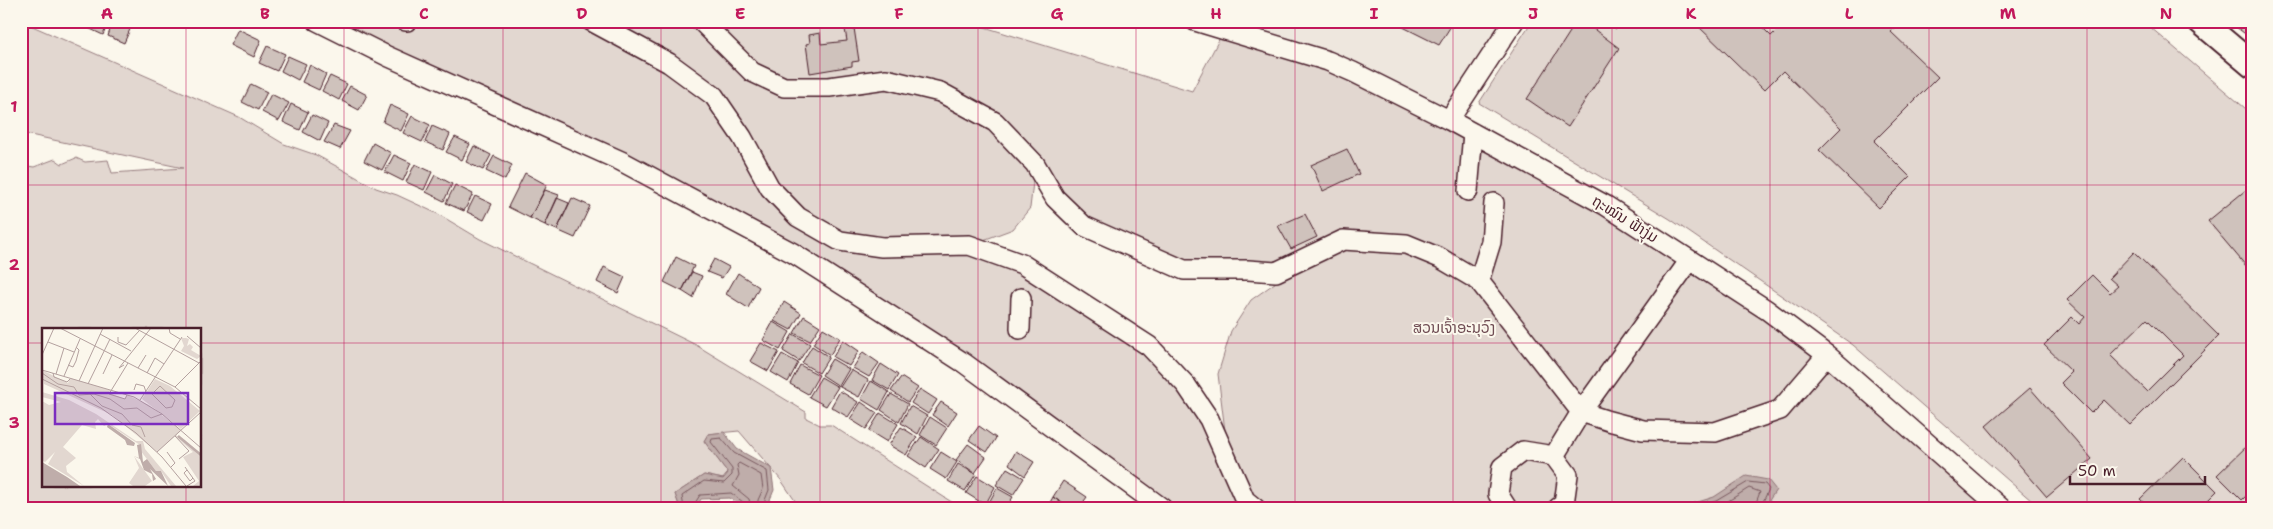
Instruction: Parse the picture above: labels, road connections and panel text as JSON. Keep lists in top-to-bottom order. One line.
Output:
{"streets":{"street":["ຖະໝົນ ຟ້າງຸ່ມ"]},"parks":["ສວນເຈົ້າອະນຸວົງ"],"scale_bar":"50 m","grid":{"columns":["A","B","C","D","E","F","G","H","I","J","K","L","M","N"],"rows":["1","2","3"]}}
